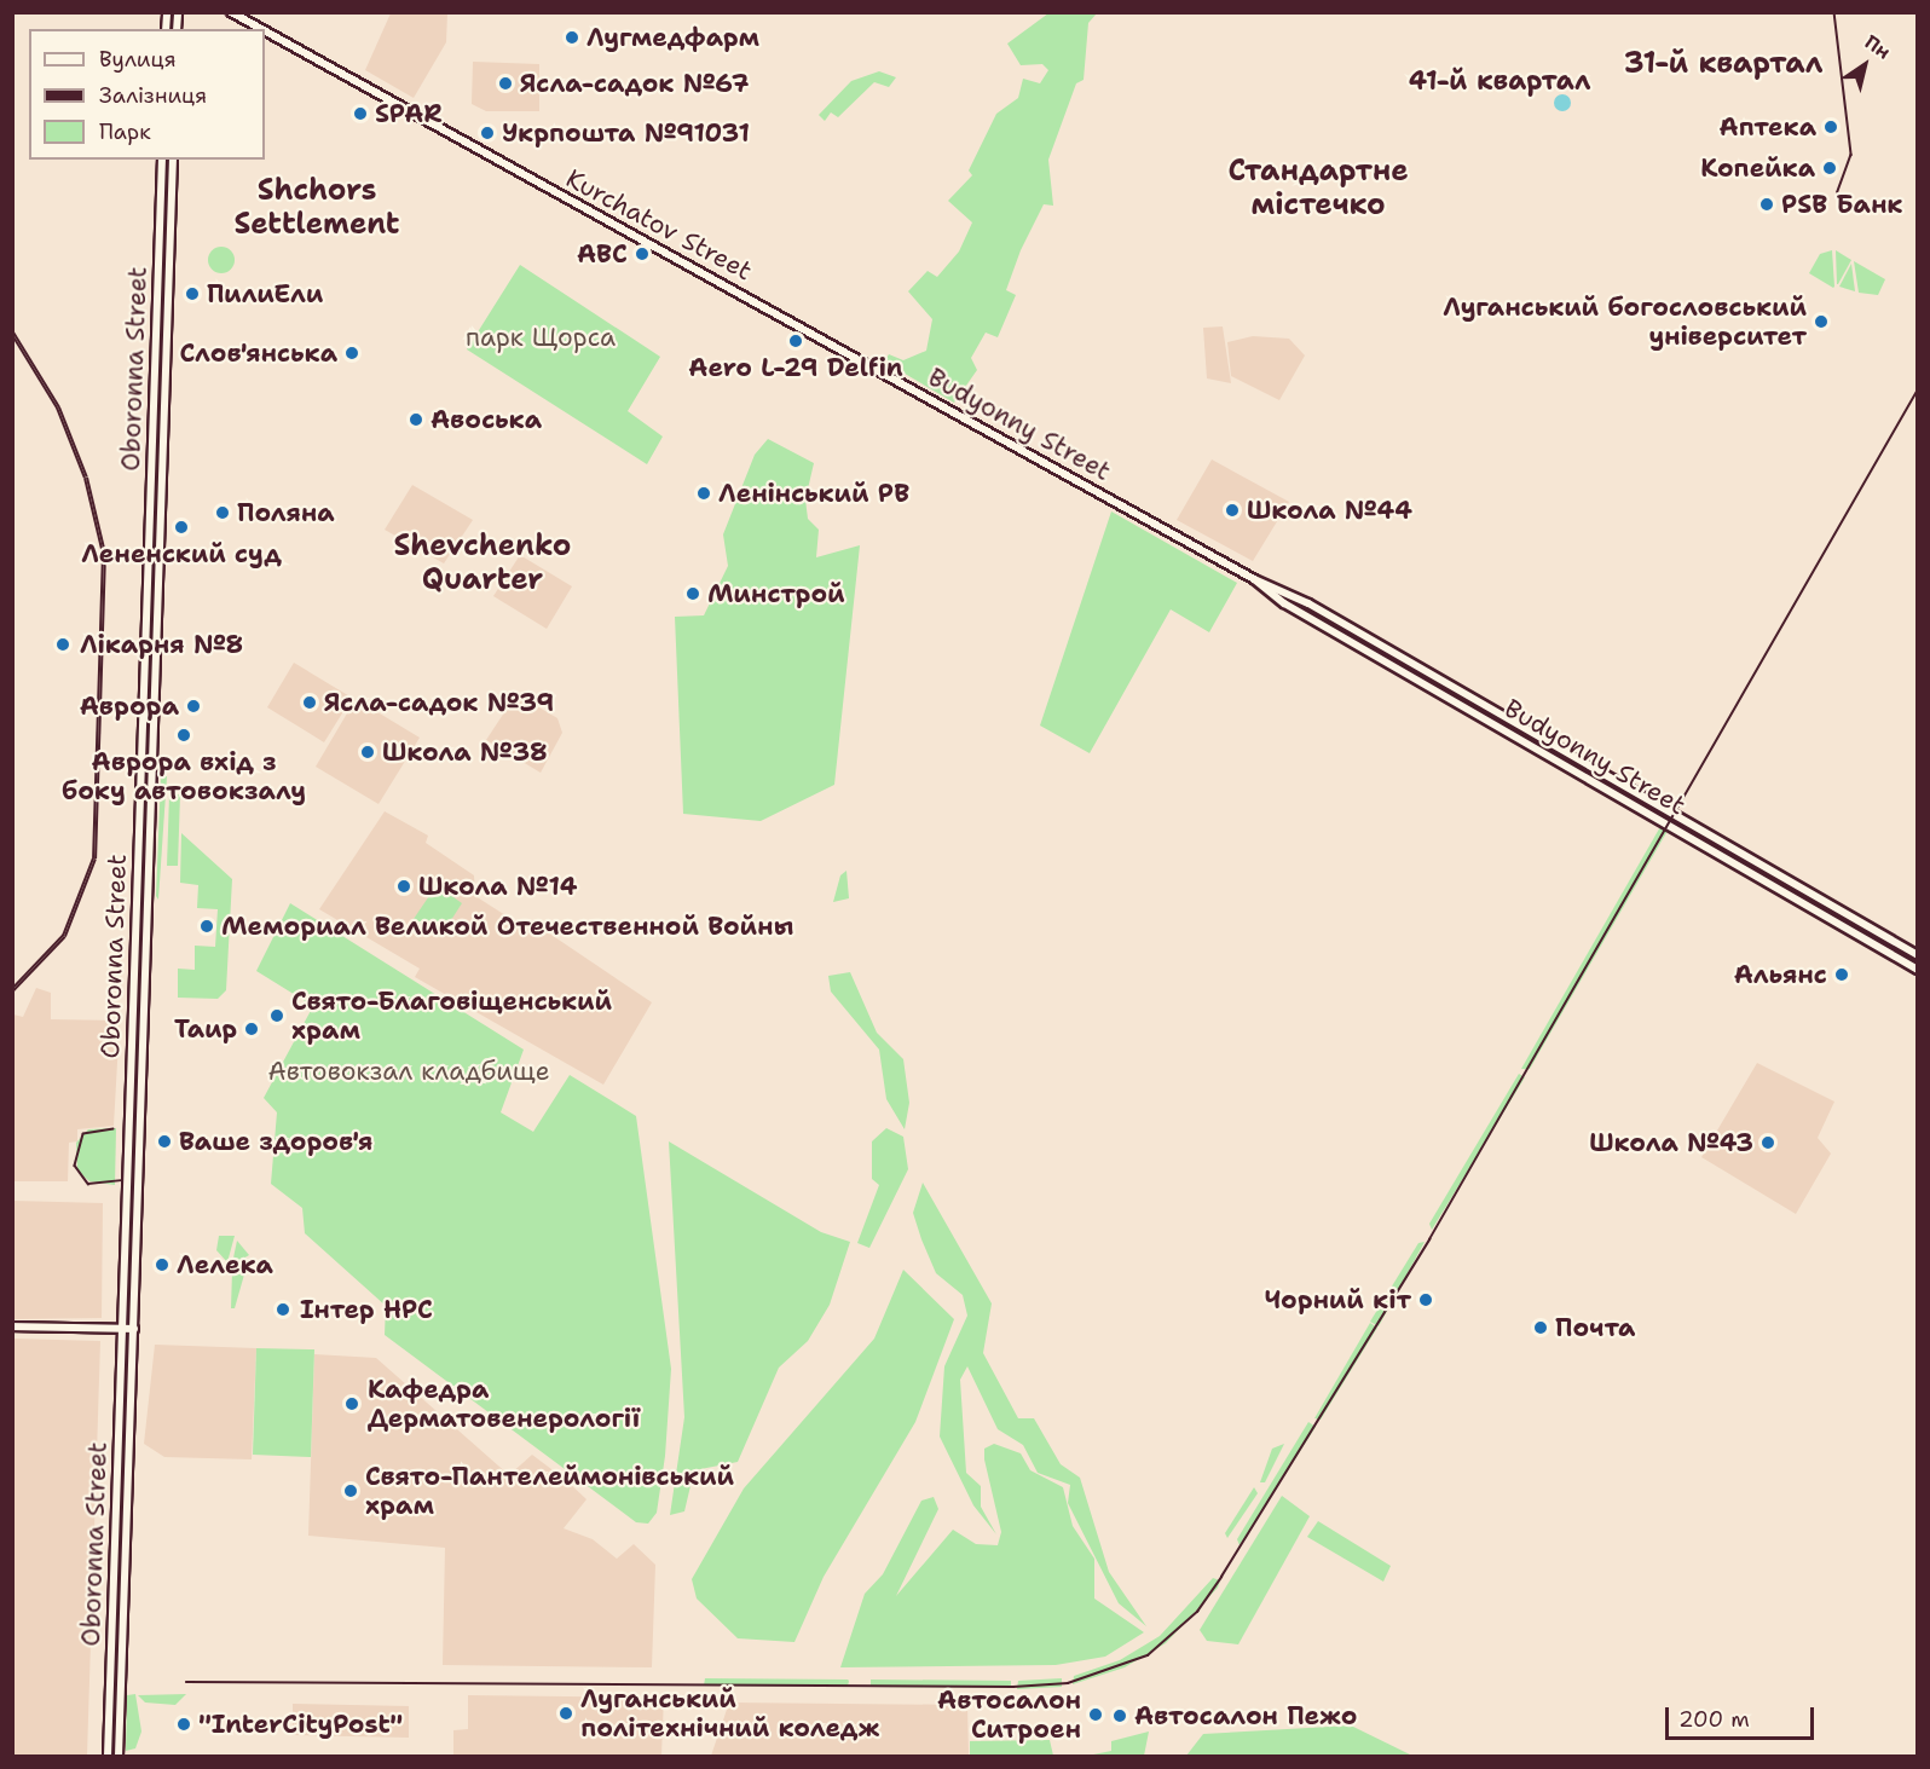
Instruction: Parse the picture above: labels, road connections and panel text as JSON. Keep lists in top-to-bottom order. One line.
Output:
{"streets":{"main road":["Kurchatov Street","Oboronna Street","Budyonny Street"]},"crossings":[["Kurchatov Street","Budyonny Street"]],"districts":["31-й квартал","41-й квартал","Стандартне містечко","Shchors Settlement","Shevchenko Quarter"],"parks":["парк Щорса","Автовокзал кладбище"],"places":["Лугмедфарм","Ясла-садок №67","SPAR","Аптека","Укрпошта №91031","Копейка","PSB Банк","АВС","ПилиЕли","Луганський богословський університет","Aero L-29 Delfin","Слов'янська","Авоська","Ленінський РВ","Школа №44","Поляна","Лененский суд","Минстрой","Лікарня №8","Ясла-садок №39","Аврора","Аврора вхід з боку автовокзалу","Школа №38","Школа №14","Мемориал Великой Отечественной Войны","Альянс","Свято-Благовіщенський храм","Таир","Ваше здоров'я","Школа №43","Лелека","Чорний кіт","Інтер НРС","Почта","Кафедра Дерматовенерології","Свято-Пантелеймонівський храм","Луганський політехнічний коледж","Автосалон Ситроен","Автосалон Пежо","\"InterCityPost\""],"legend":["Вулиця","Залізниця","Парк"],"scale_bar":"200 m","north":"top right"}
